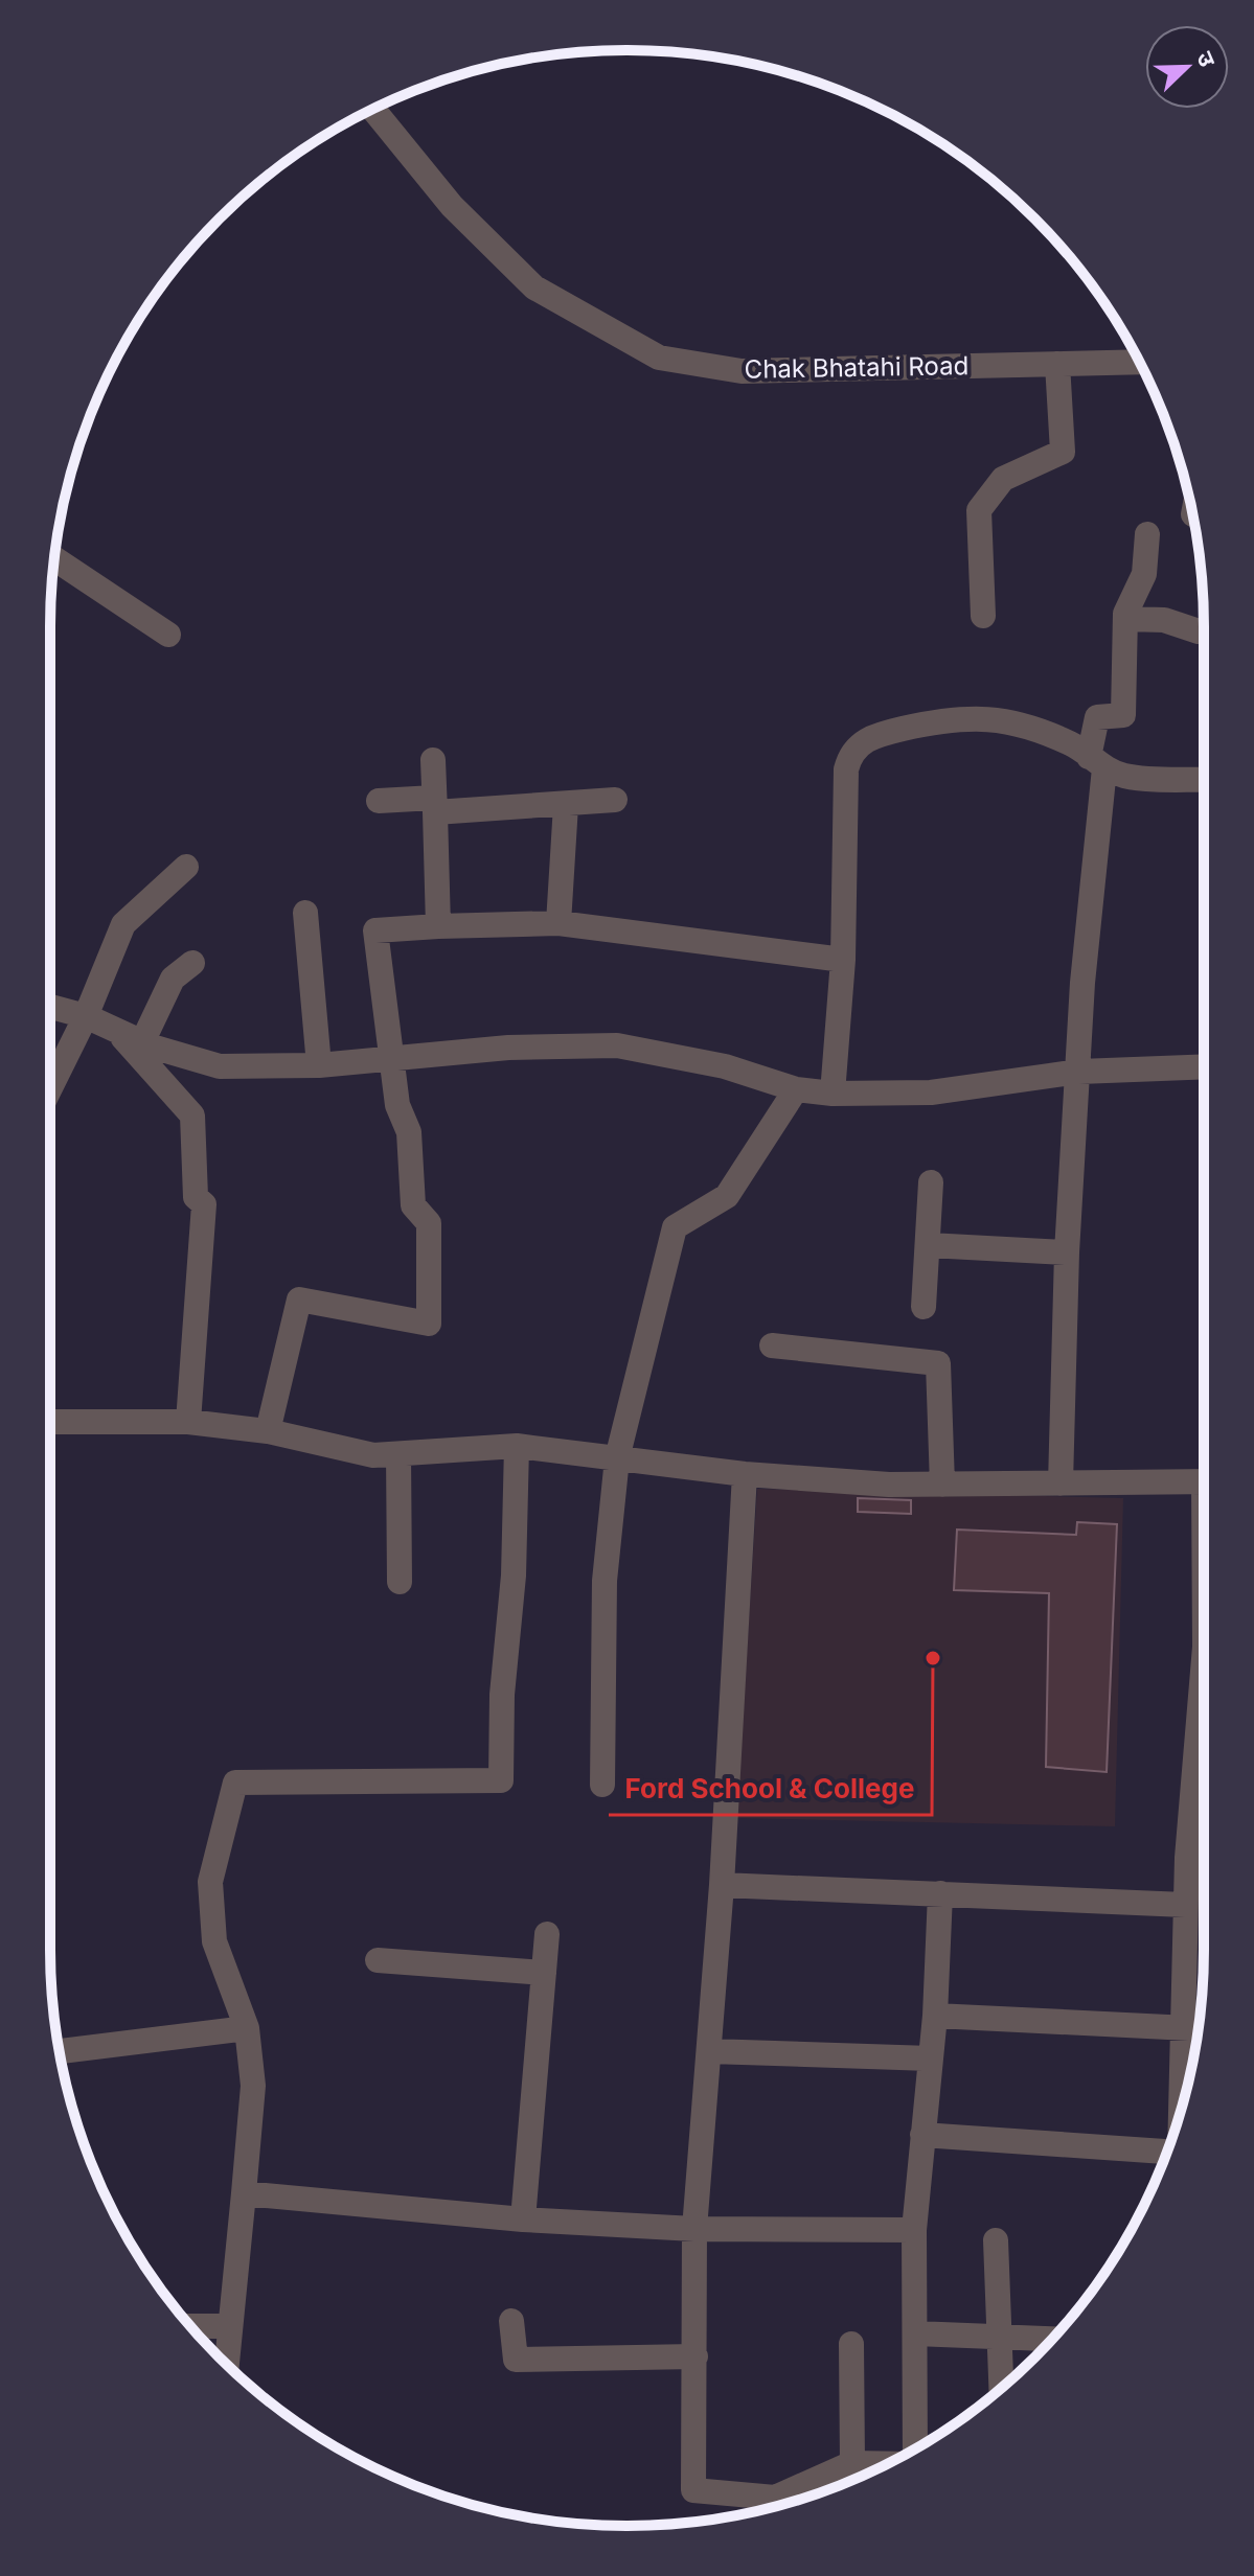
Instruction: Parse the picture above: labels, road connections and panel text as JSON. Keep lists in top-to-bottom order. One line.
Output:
{"streets":{"street":["Chak Bhatahi Road"]},"places":["Ford School & College"],"north":"top right"}
